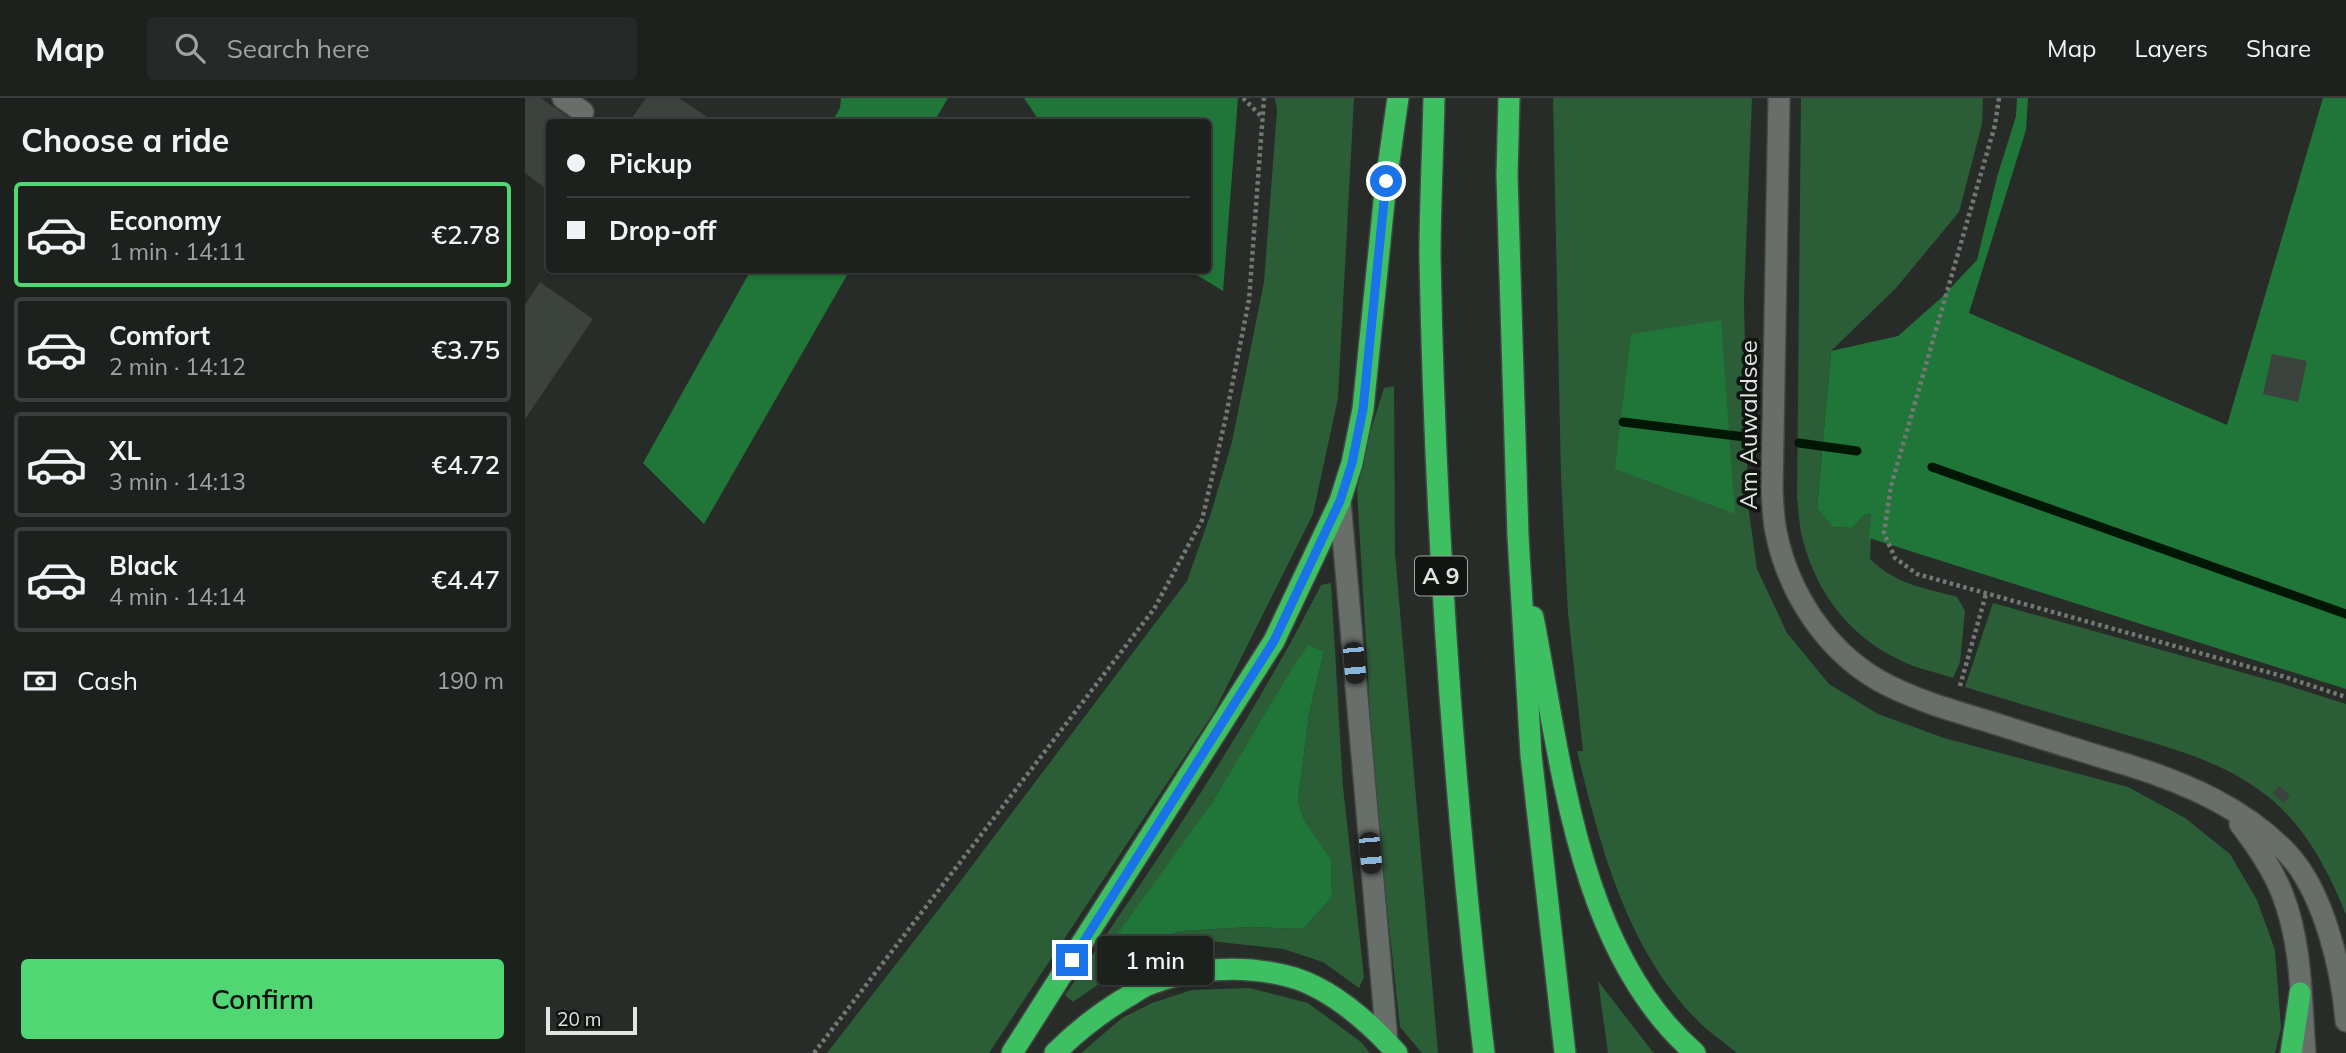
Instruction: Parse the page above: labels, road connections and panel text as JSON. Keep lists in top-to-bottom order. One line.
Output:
{"streets":{"highway":["A 9"],"street":["Am Auwaldsee"]},"scale_bar":"20 m","page":{"header":"Map","search":"Search here","nav":["Map","Layers","Share"],"heading":"Choose a ride","banner":["Pickup","Drop-off"],"list":[{"name":"Economy","note":"1 min · 14:11","value":"€2.78"},{"name":"Comfort","note":"2 min · 14:12","value":"€3.75"},{"name":"XL","note":"3 min · 14:13","value":"€4.72"},{"name":"Black","note":"4 min · 14:14","value":"€4.47"}],"pay":["Cash","190 m"],"bubble":"1 min","buttons":"Confirm","scale":"20 m"}}
